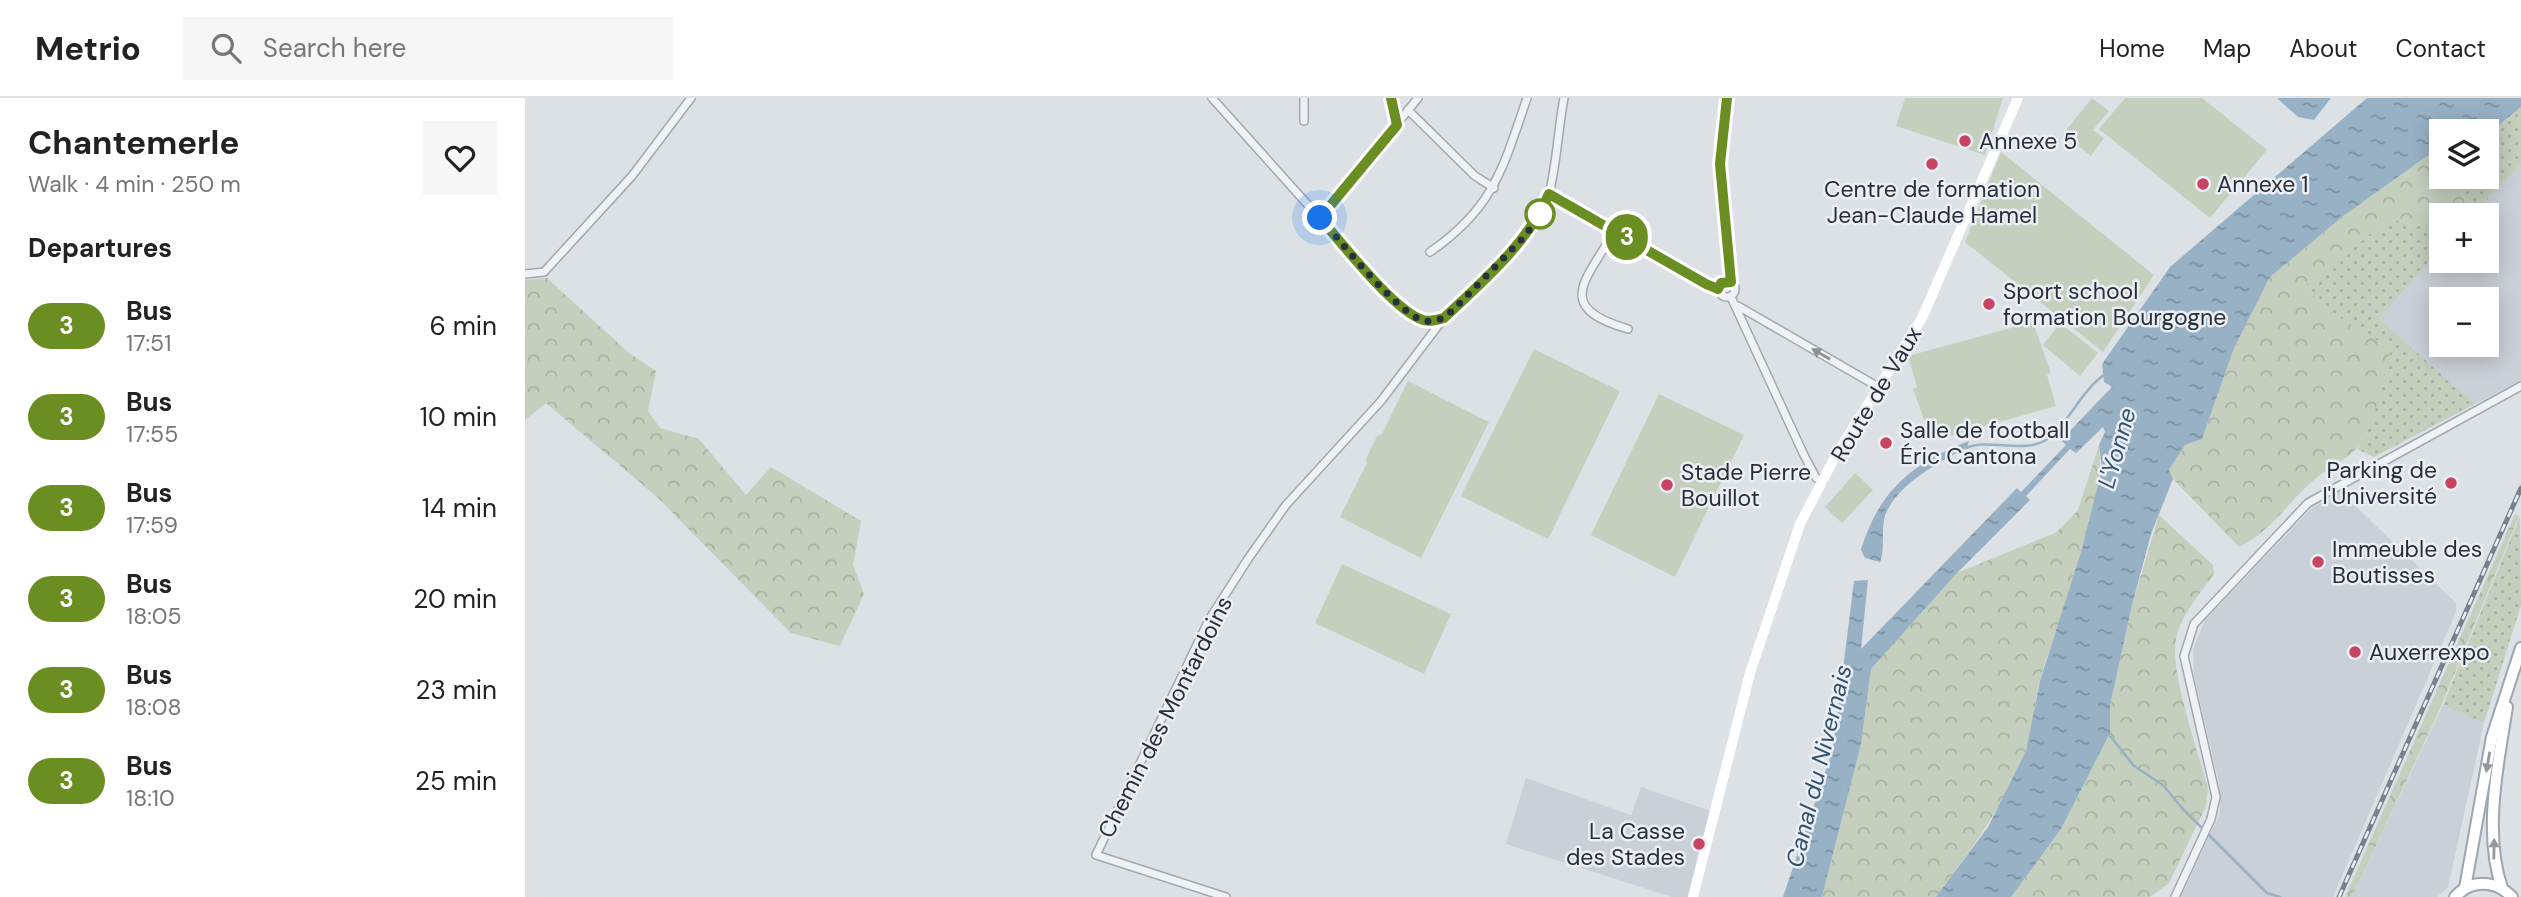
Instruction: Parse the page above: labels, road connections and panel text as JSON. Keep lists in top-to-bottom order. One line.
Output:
{"streets":{"street":["Route de Vaux","Chemin des Montardoins"]},"water":["L'Yonne","Canal du Nivernais"],"places":["Annexe 5","Centre de formation Jean-Claude Hamel","Annexe 1","Sport school formation Bourgogne","Salle de football Éric Cantona","Parking de l'Université","Stade Pierre Bouillot","Immeuble des Boutisses","Auxerrexpo","La Casse des Stades"],"lines":["bus line 3"],"page":{"header":"Metrio","search":"Search here","nav":["Home","Map","About","Contact"],"heading":[["Chantemerle","Walk · 4 min · 250 m"],"Departures"],"on_map":"3","map_buttons":["+","−"],"list":[{"mark":"3","name":"Bus","note":"17:51","value":"6 min"},{"mark":"3","name":"Bus","note":"17:55","value":"10 min"},{"mark":"3","name":"Bus","note":"17:59","value":"14 min"},{"mark":"3","name":"Bus","note":"18:05","value":"20 min"},{"mark":"3","name":"Bus","note":"18:08","value":"23 min"},{"mark":"3","name":"Bus","note":"18:10","value":"25 min"}]}}
